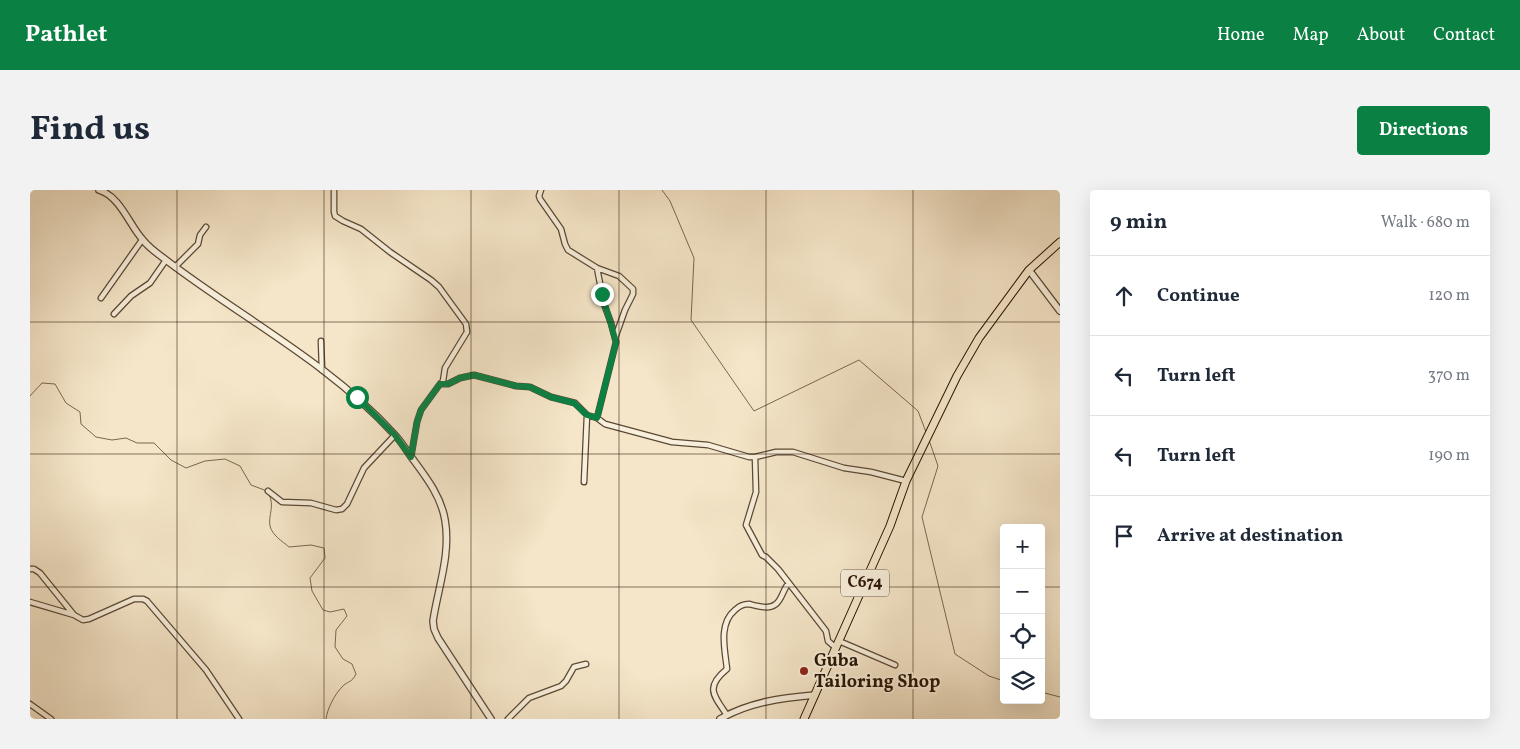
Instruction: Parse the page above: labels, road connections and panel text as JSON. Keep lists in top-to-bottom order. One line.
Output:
{"streets":{"main road":["C674"]},"places":["Guba Tailoring Shop"],"page":{"header":"Pathlet","nav":["Home","Map","About","Contact"],"title":"Find us","buttons":"Directions","heading":["9 min","Walk · 680 m"],"list":[["Continue","120 m"],["Turn left","370 m"],["Turn left","190 m"],"Arrive at destination"],"map_buttons":["+","−"]}}
